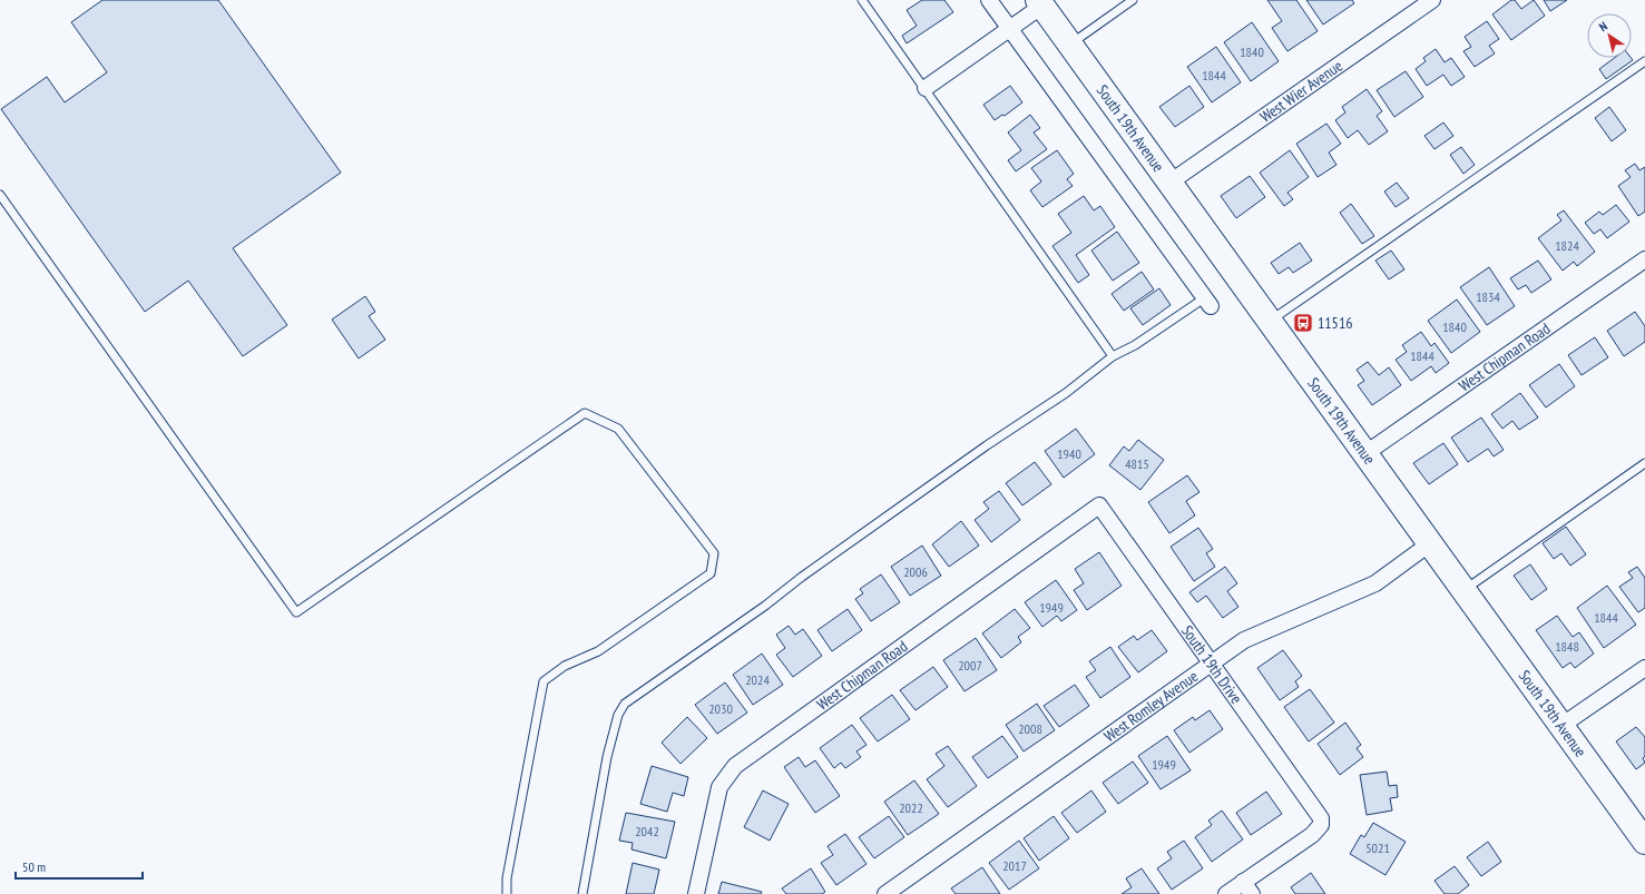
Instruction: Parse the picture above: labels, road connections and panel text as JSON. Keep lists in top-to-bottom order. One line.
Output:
{"streets":{"main road":["South 19th Avenue"],"street":["West Wier Avenue","West Chipman Road","South 19th Drive","West Romley Avenue"]},"crossings":[["West Wier Avenue","South 19th Avenue"],["South 19th Avenue","West Chipman Road"],["South 19th Avenue","West Romley Avenue"],["West Chipman Road","South 19th Drive"],["South 19th Drive","West Romley Avenue"]],"places":{"bus stop":["11516"]},"house_numbers":["1840","1844","1824","1834","1840","1844","1940","4815","2006","1949","1844","1848","2007","2024","2030","2008","1949","2022","2042","5021","2017"],"scale_bar":"50 m","north":"top left"}
